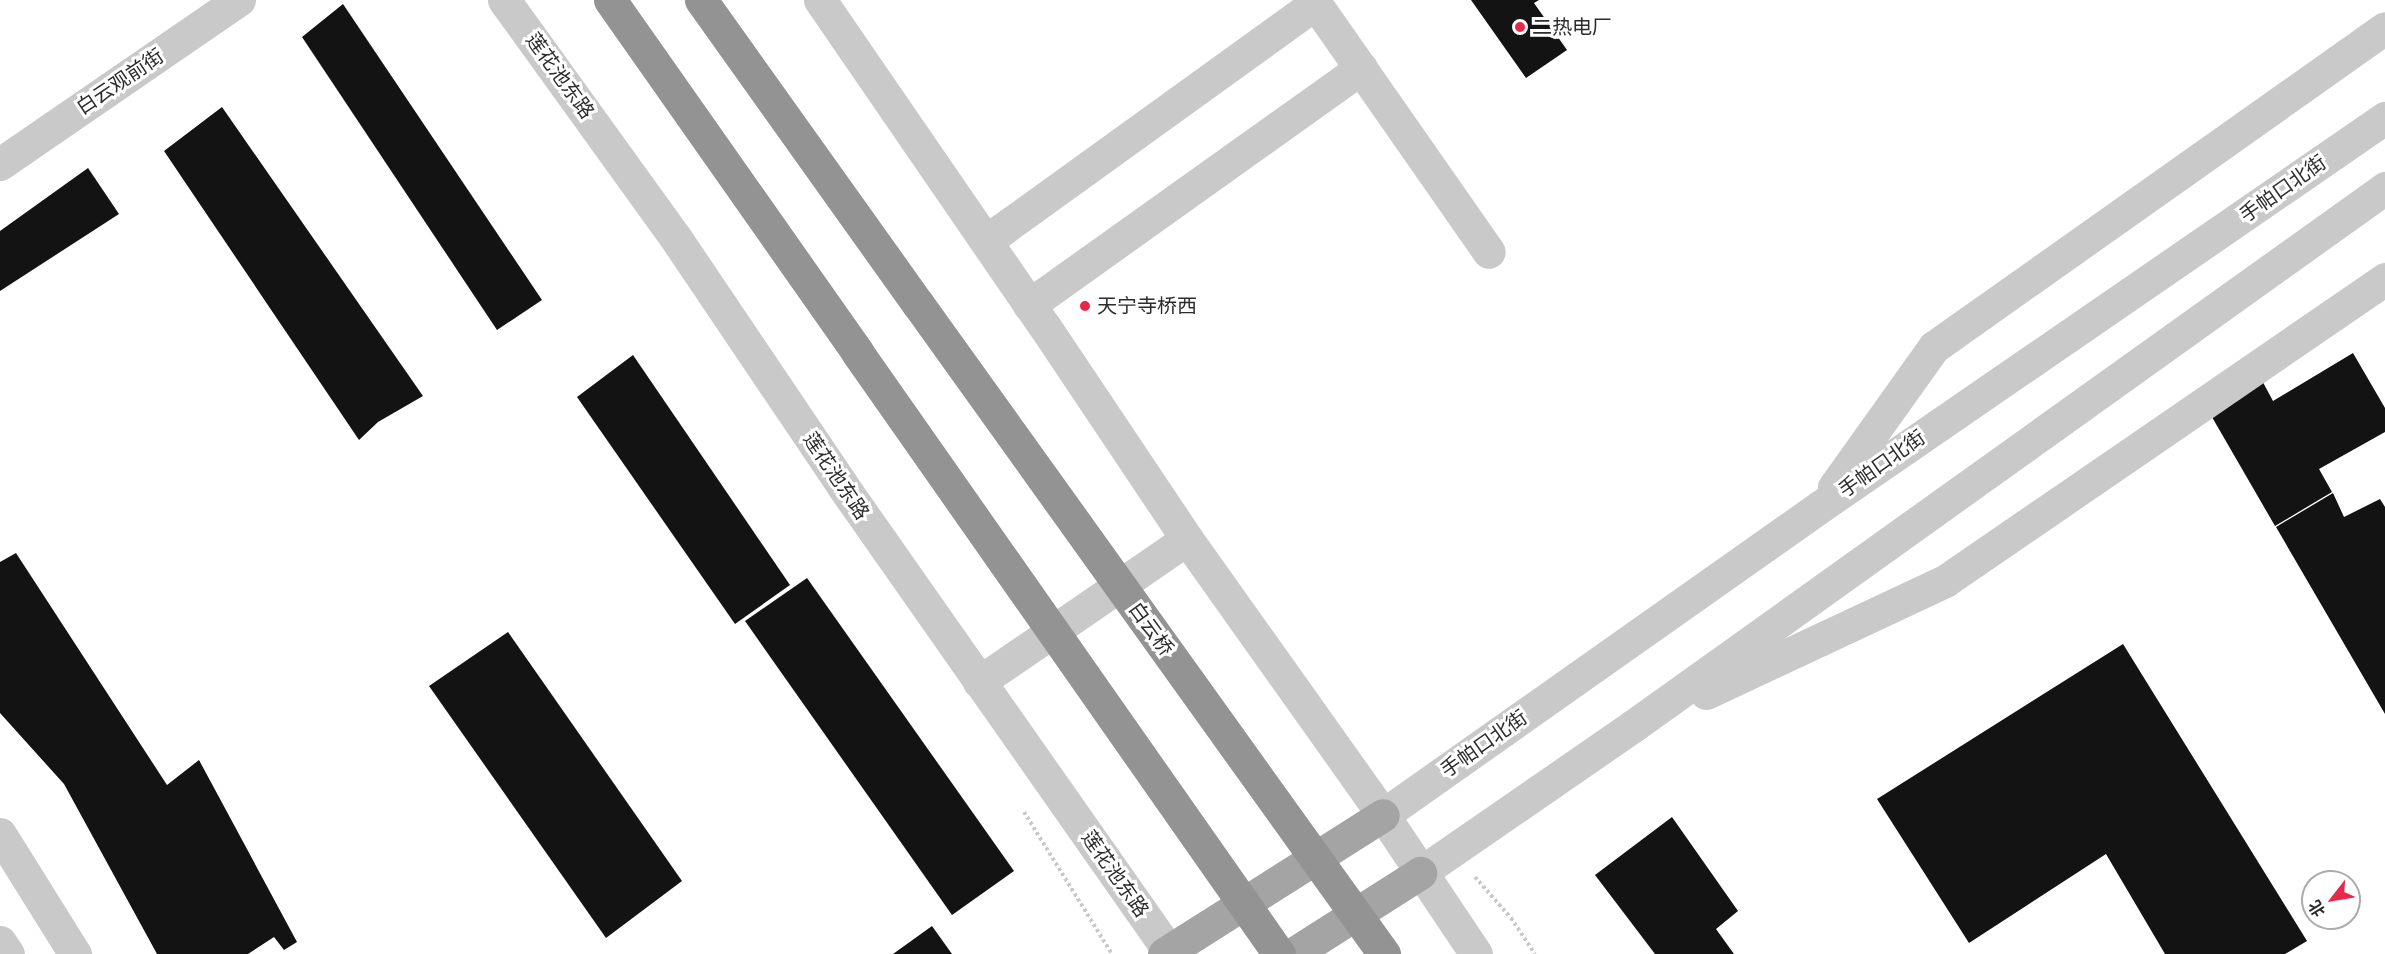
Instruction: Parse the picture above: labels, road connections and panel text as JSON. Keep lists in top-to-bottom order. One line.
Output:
{"streets":{"highway":["白云桥"],"street":["莲花池东路","白云观前街","手帕口北街"]},"places":["二热电厂","天宁寺桥西"],"north":"bottom left"}
